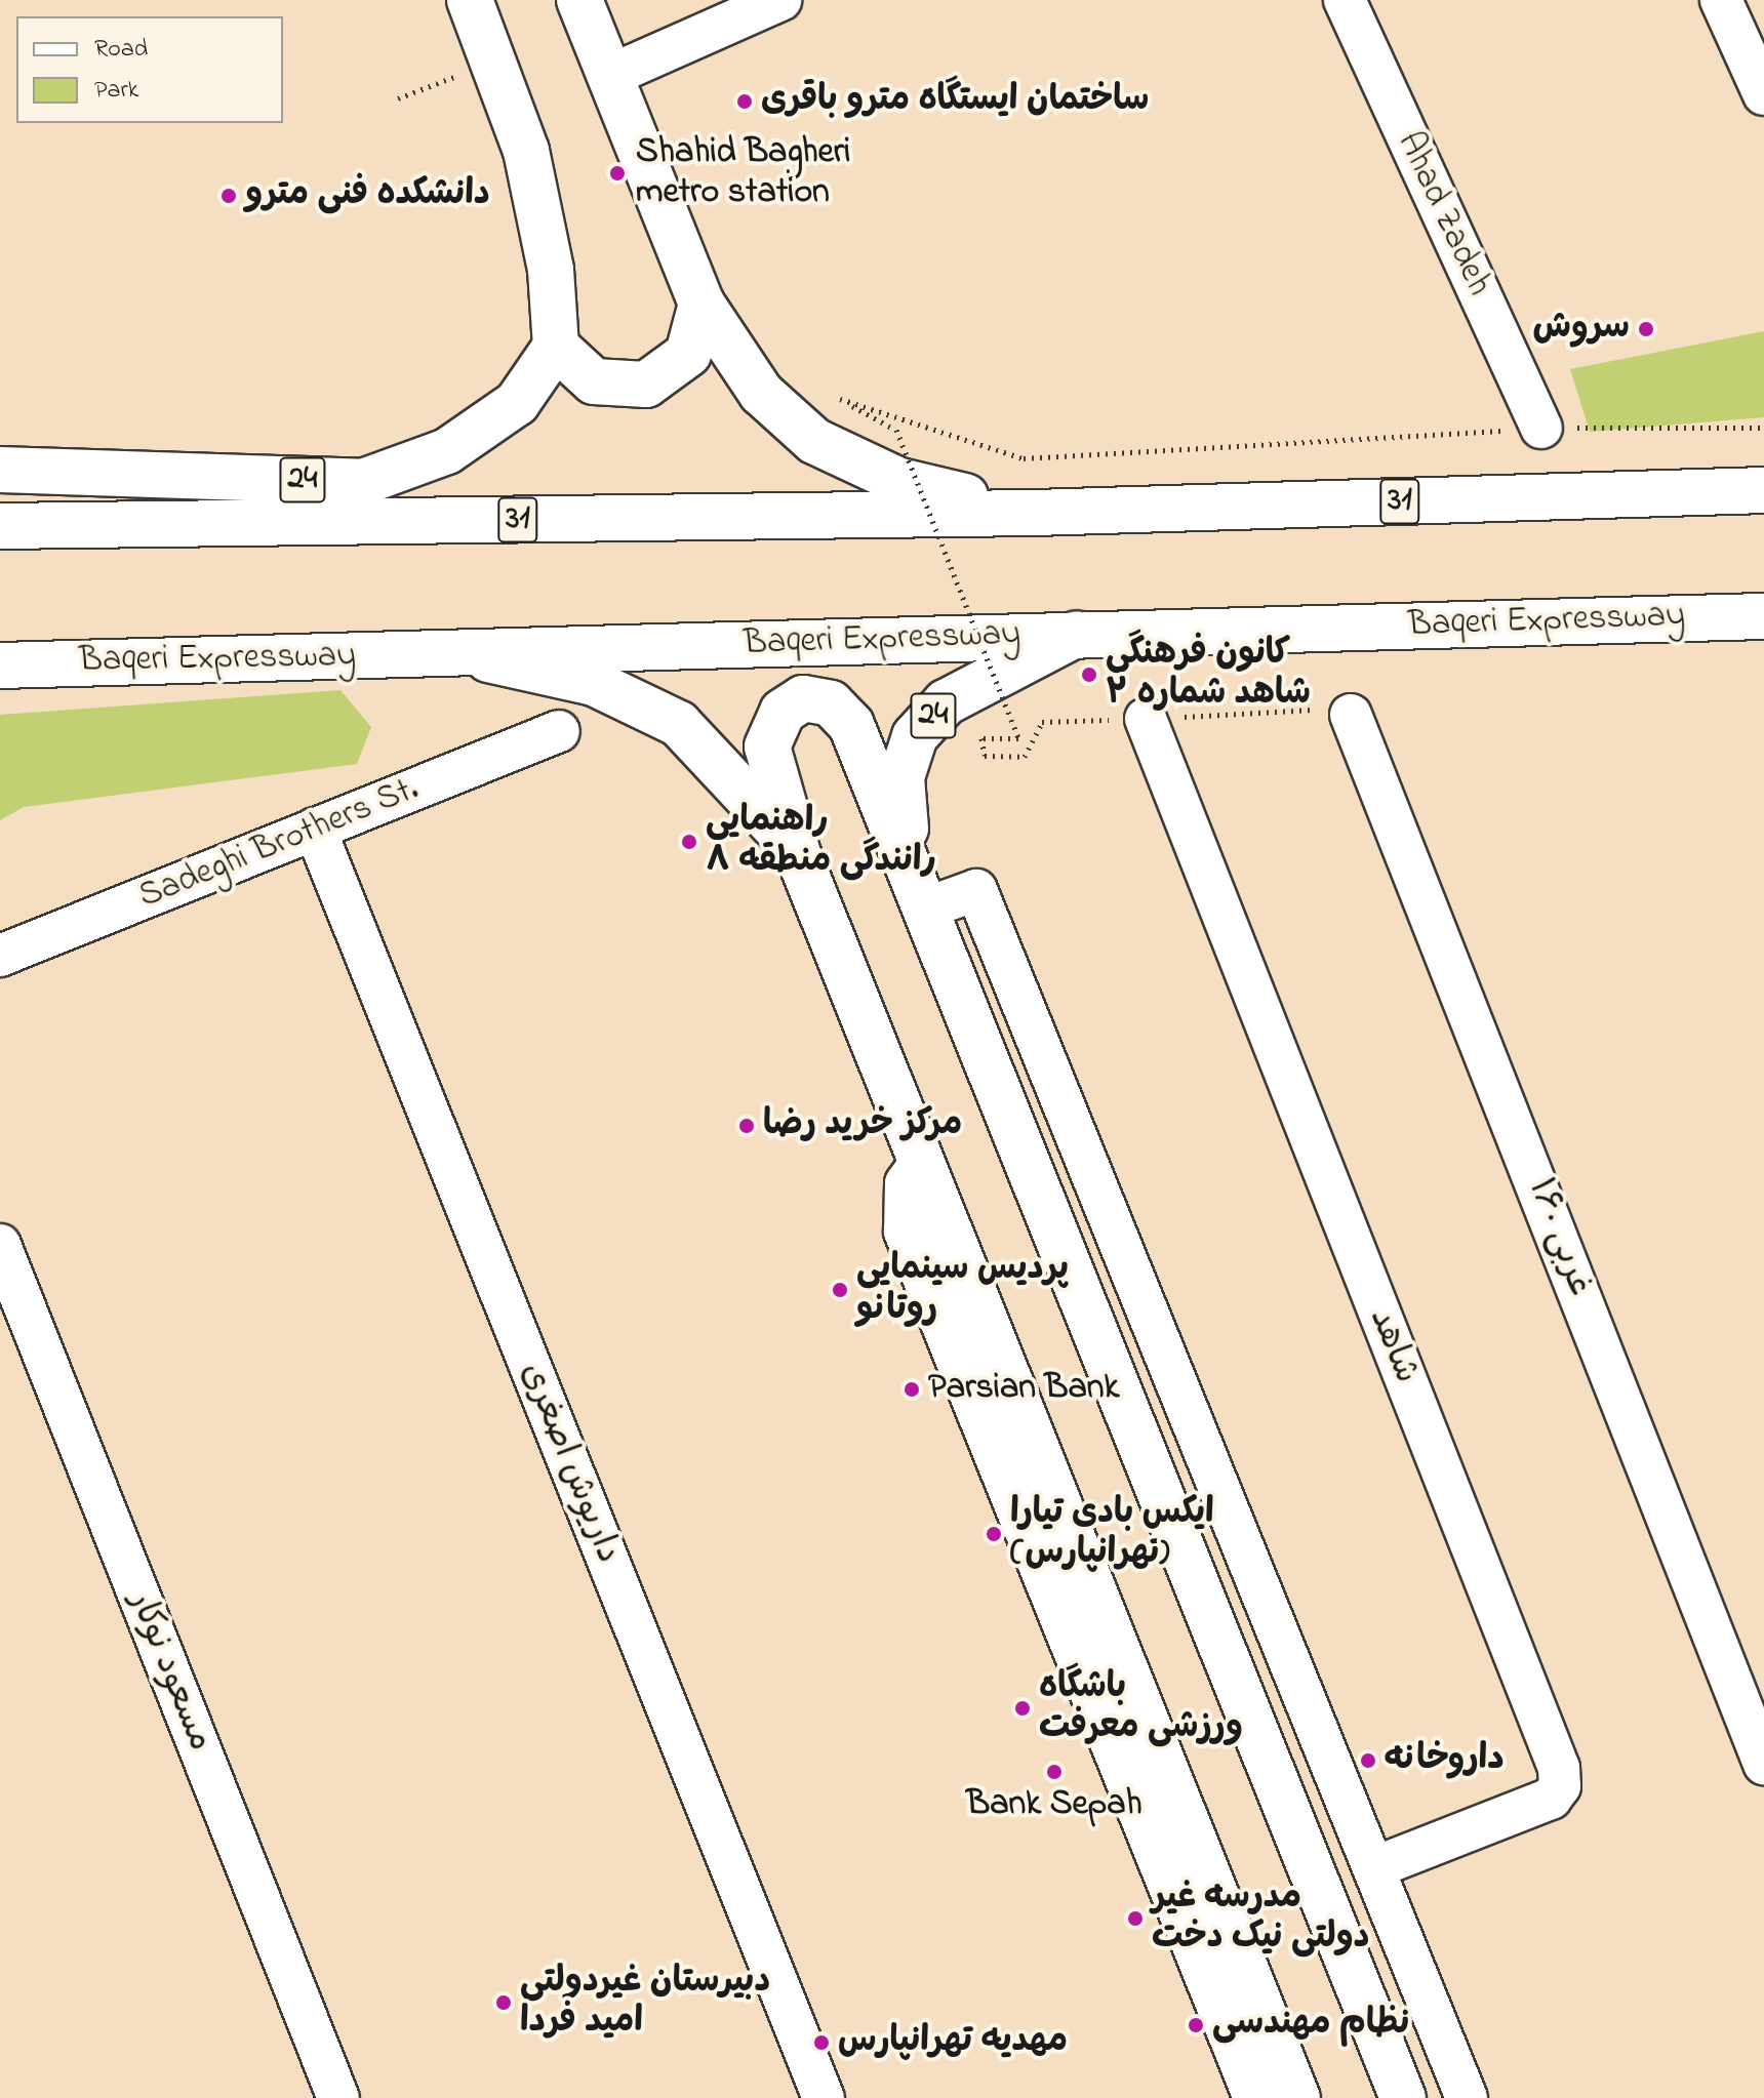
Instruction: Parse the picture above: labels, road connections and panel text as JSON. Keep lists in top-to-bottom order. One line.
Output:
{"streets":{"main road":["24","31","Baqeri Expressway"],"street":["Ahad Zadeh","Sadeghi Brothers St.","۱۶۰ غربی","شاهد","داریوش اصغری","مسعود نوکار"]},"crossings":[["24","Baqeri Expressway"],["Sadeghi Brothers St.","داریوش اصغری"]],"places":["ساختمان ایستگاه مترو باقری","Shahid Bagheri metro station","دانشکده فنی مترو","سروش","کانون فرهنگی شاهد شماره ۲","راهنمایی رانندگی منطقه ۸","مرکز خرید رضا","پردیس سینمایی روتانو","Parsian Bank","ایکس بادی تیارا (تهرانپارس)","باشگاه ورزشی معرفت","داروخانه","Bank Sepah","مدرسه غیر دولتی نیک دخت","دبیرستان غیردولتی امید فردا","نظام مهندسی","مهدیه تهرانپارس"],"legend":["Road","Park"]}
